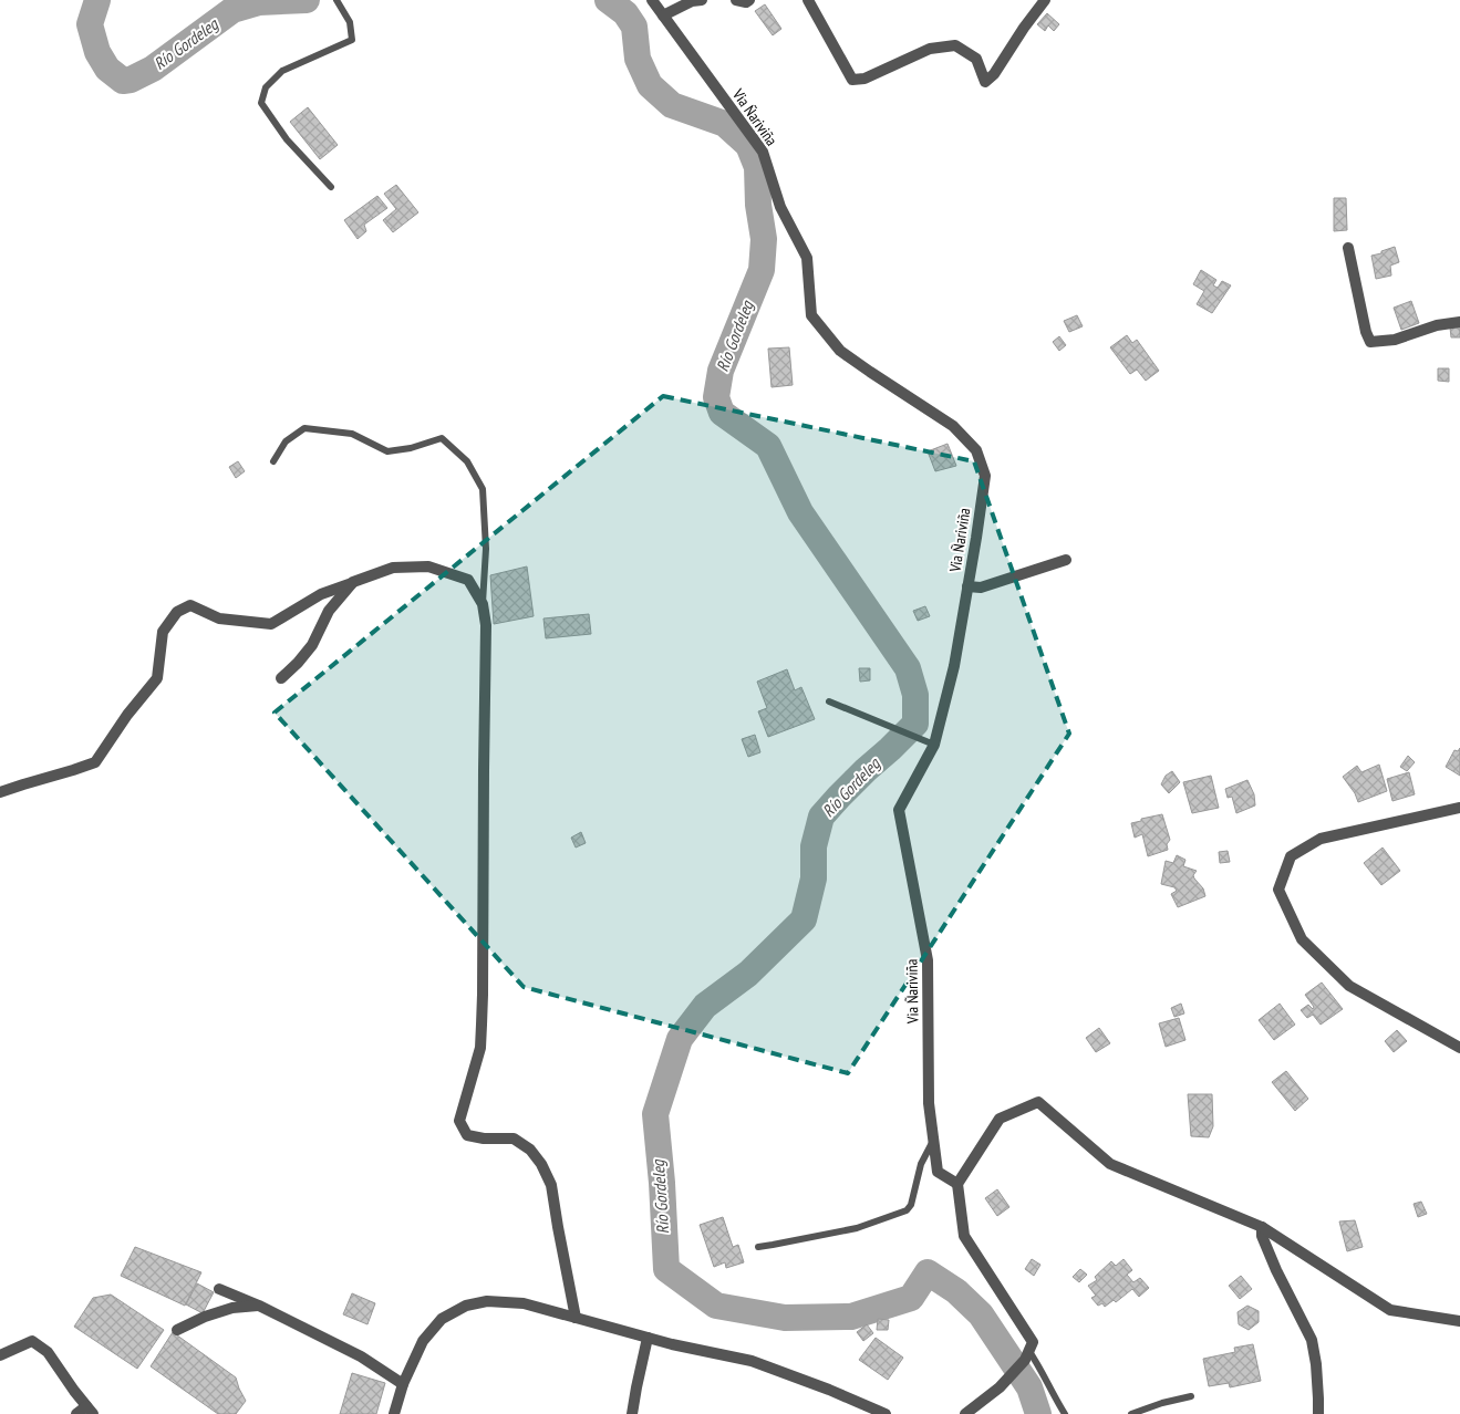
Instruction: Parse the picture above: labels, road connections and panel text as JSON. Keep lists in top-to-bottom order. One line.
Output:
{"streets":{"street":["Via Ñariviña"]},"water":["Río Gordeleg"]}
